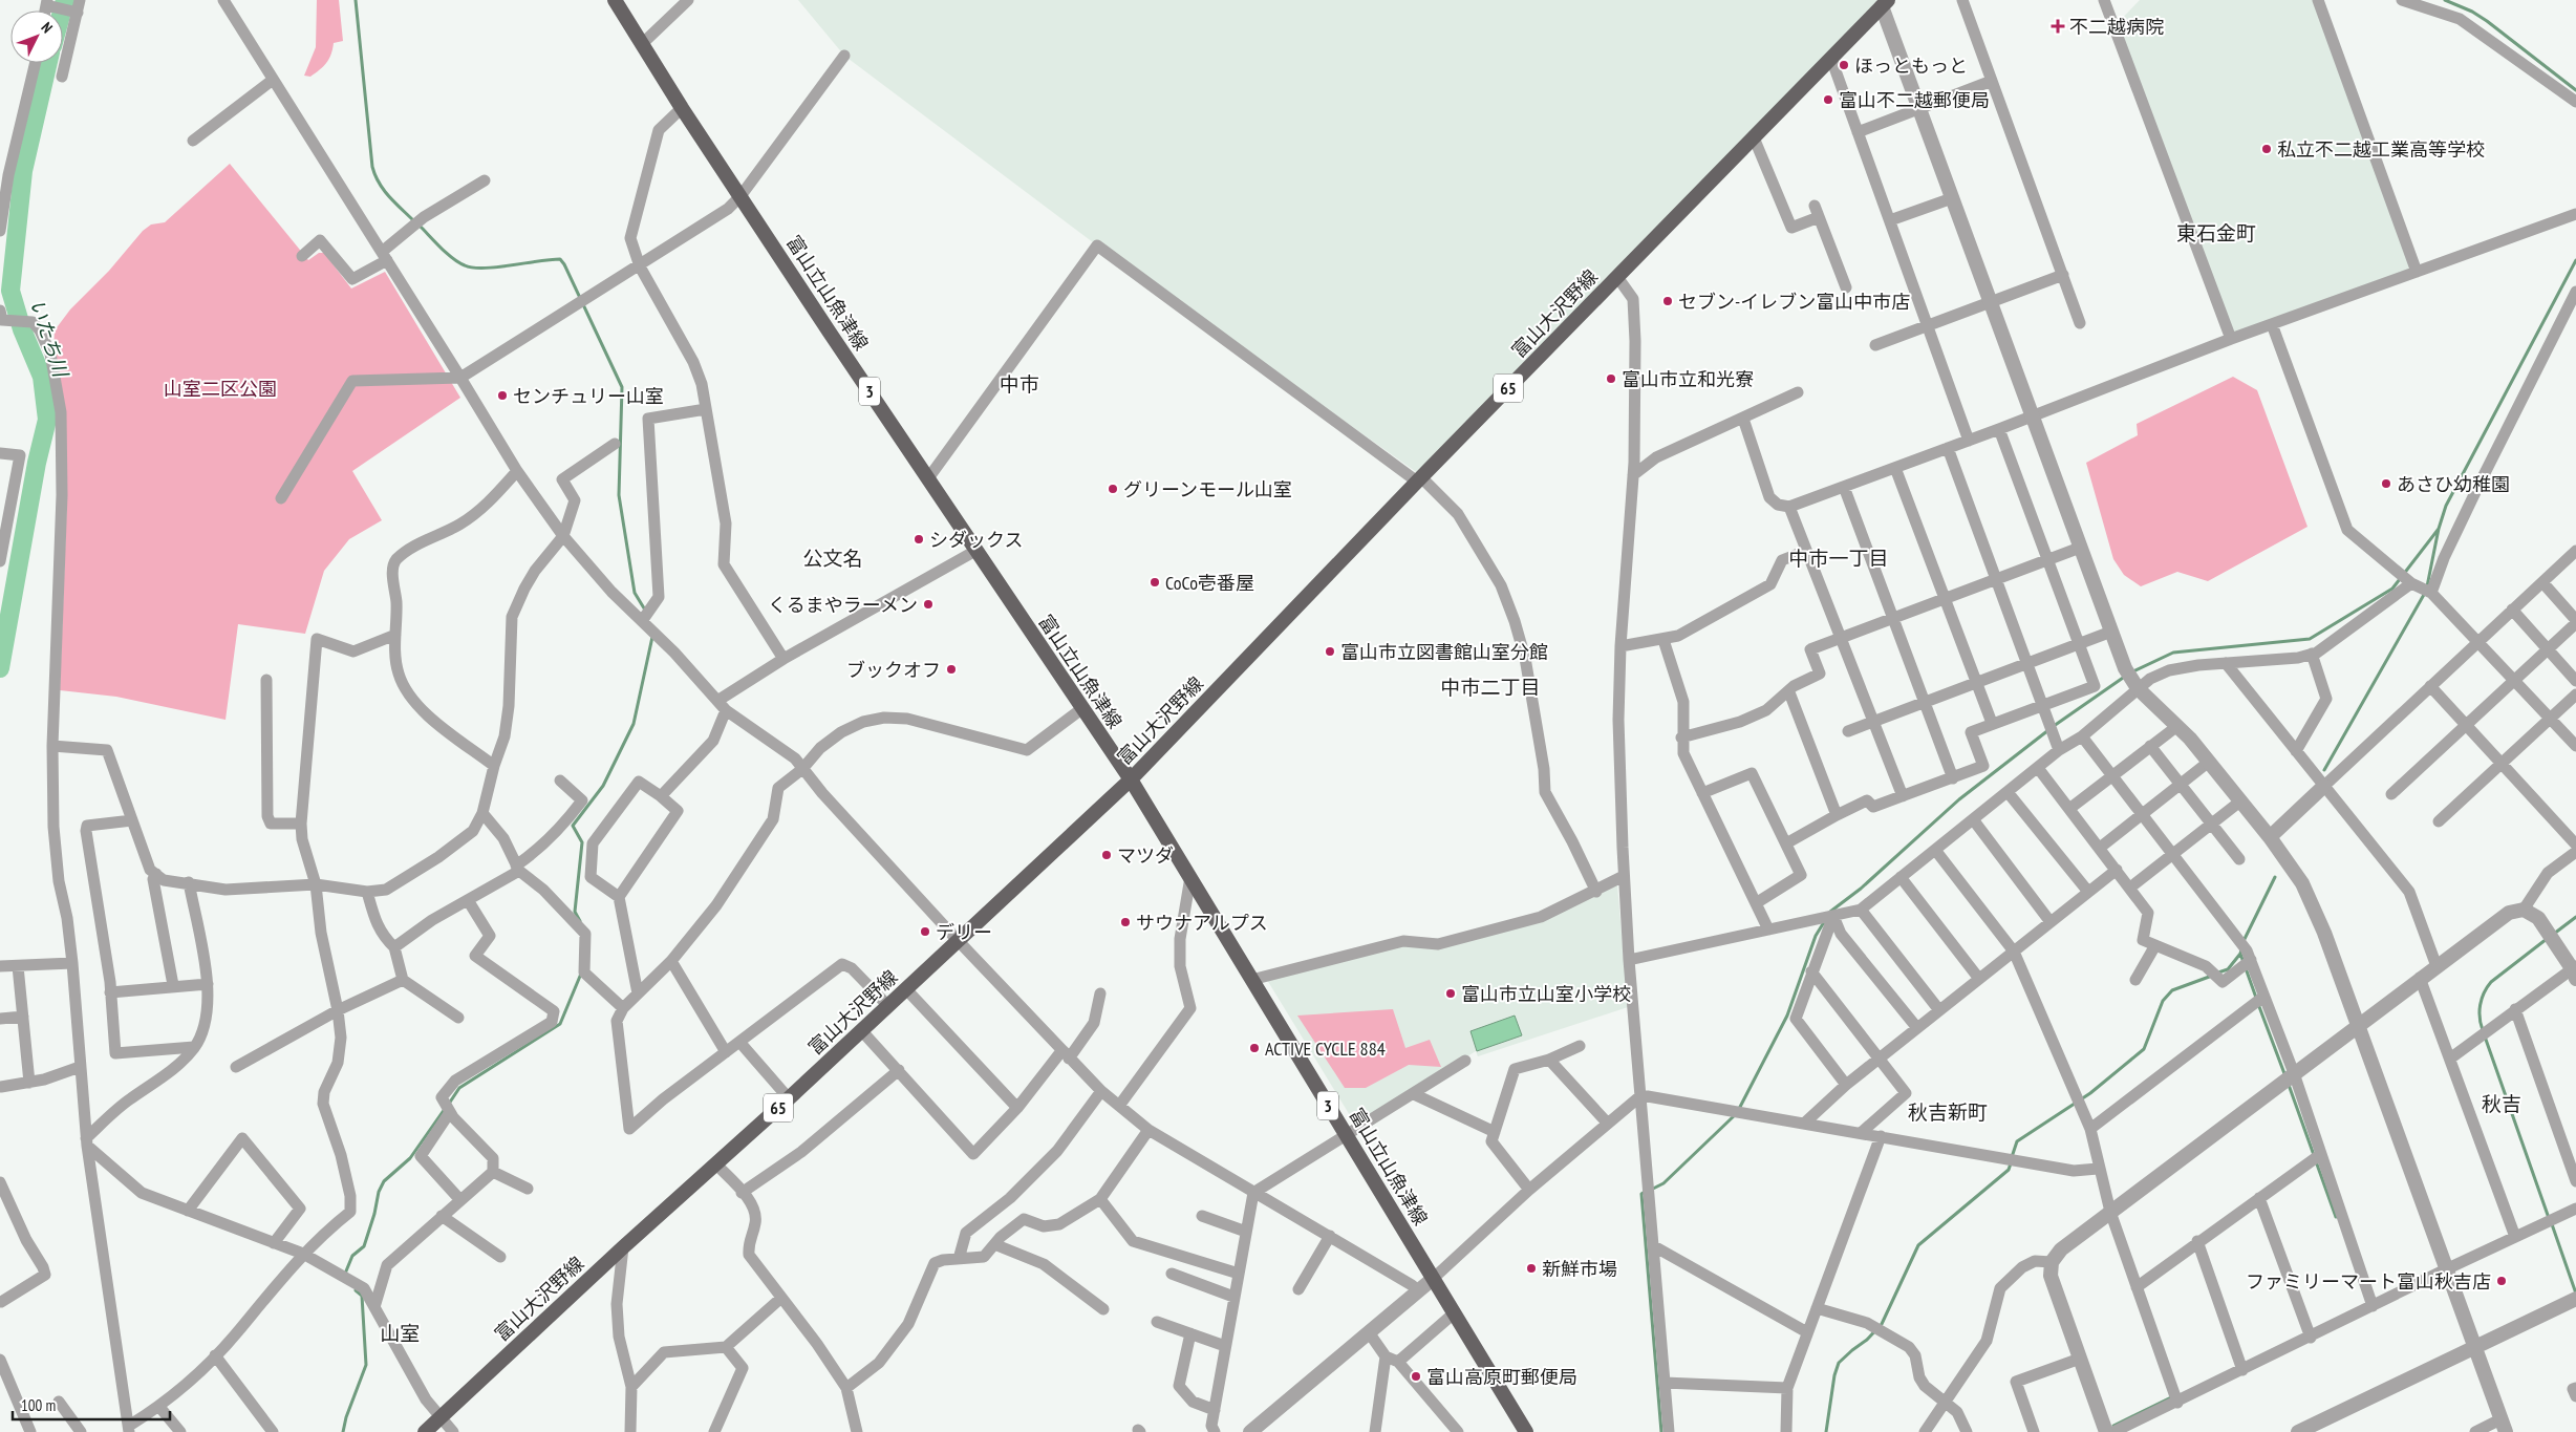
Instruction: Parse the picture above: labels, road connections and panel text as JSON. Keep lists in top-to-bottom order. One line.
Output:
{"streets":{"main road":["富山立山魚津線","富山大沢野線","65","3"]},"crossings":[["富山立山魚津線","富山大沢野線"]],"districts":["東石金町","中市","公文名","中市一丁目","中市二丁目","秋吉","秋吉新町","山室"],"water":["いたち川"],"parks":["山室二区公園"],"places":{"health":["不二越病院"],"other":["ほっともっと","富山不二越郵便局","私立不二越工業高等学校","セブン-イレブン富山中市店","富山市立和光寮","センチュリー山室","あさひ幼稚園","グリーンモール山室","シダックス","CoCo壱番屋","くるまやラーメン","富山市立図書館山室分館","ブックオフ","マツダ","サウナアルプス","デリー","富山市立山室小学校","ACTIVE CYCLE 884","新鮮市場","ファミリーマート富山秋吉店","富山高原町郵便局"]},"scale_bar":"100 m","north":"top right"}
